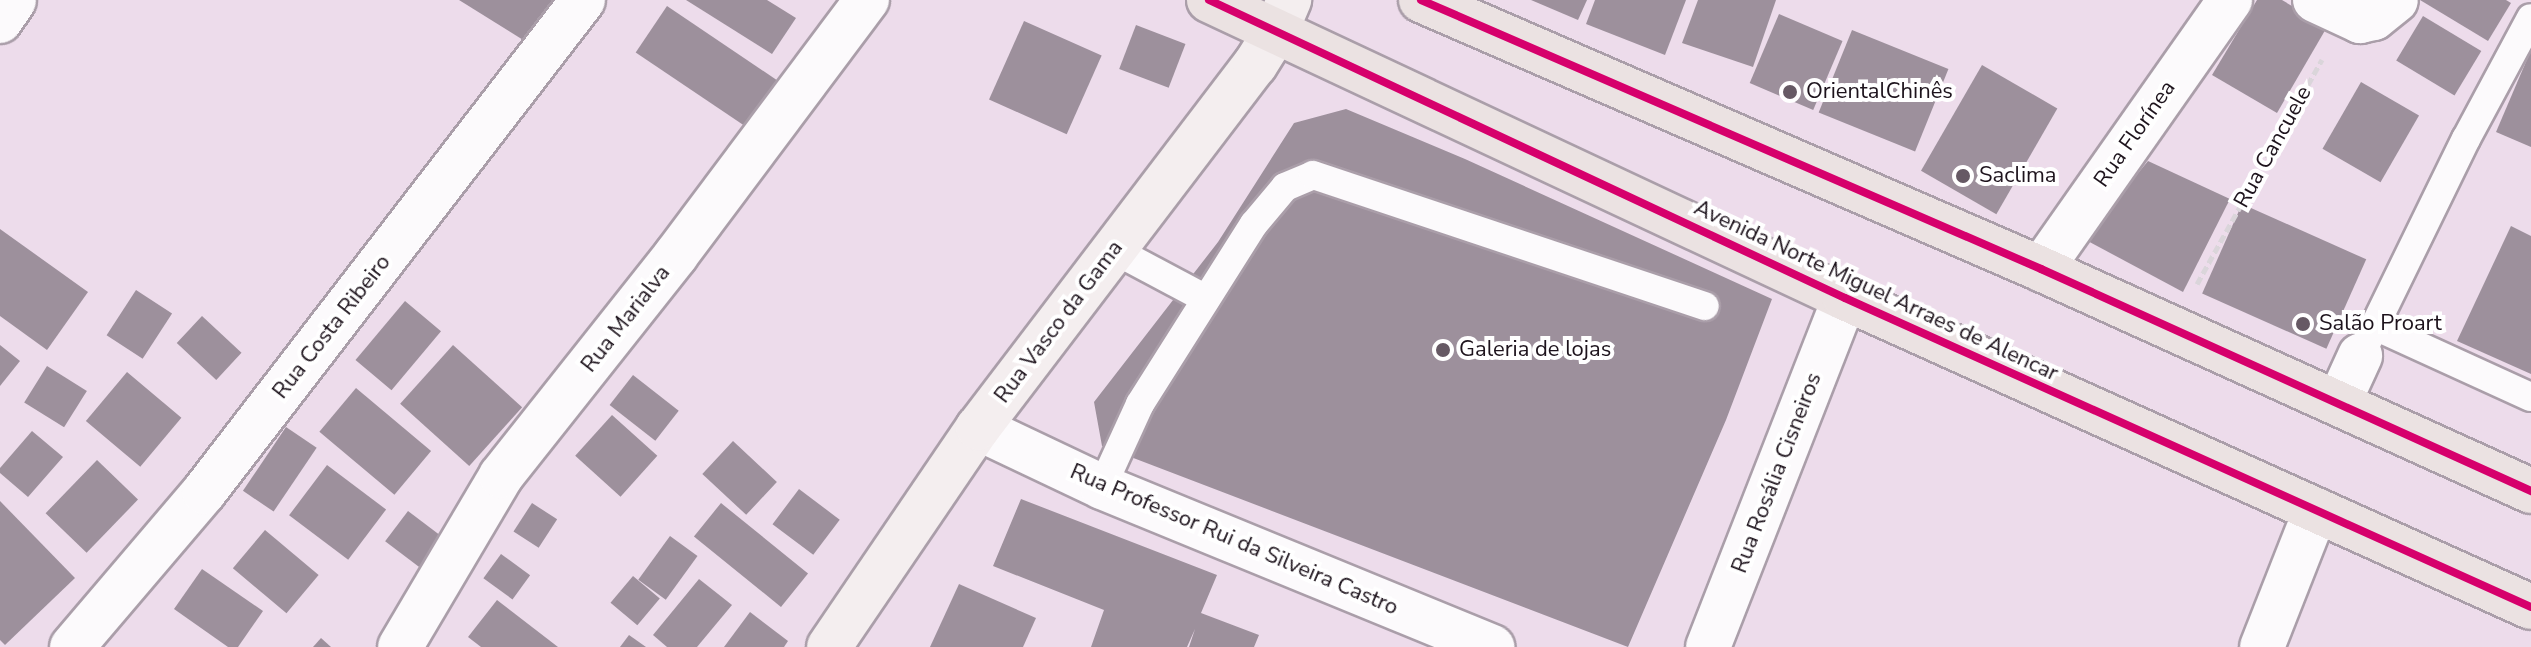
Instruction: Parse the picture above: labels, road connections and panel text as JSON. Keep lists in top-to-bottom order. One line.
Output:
{"streets":{"main road":["Avenida Norte Miguel Arraes de Alencar","Rua Vasco da Gama"],"street":["Rua Florínea","Rua Marialva","Rua Costa Ribeiro","Rua Rosália Cisneiros","Rua Professor Rui da Silveira Castro"],"path":["Rua Cancuele"]},"crossings":[["Avenida Norte Miguel Arraes de Alencar","Rua Vasco da Gama"],["Avenida Norte Miguel Arraes de Alencar","Rua Rosália Cisneiros"],["Rua Vasco da Gama","Rua Professor Rui da Silveira Castro"]],"places":["OrientalChinês","Saclima","Salão Proart","Galeria de lojas"]}
